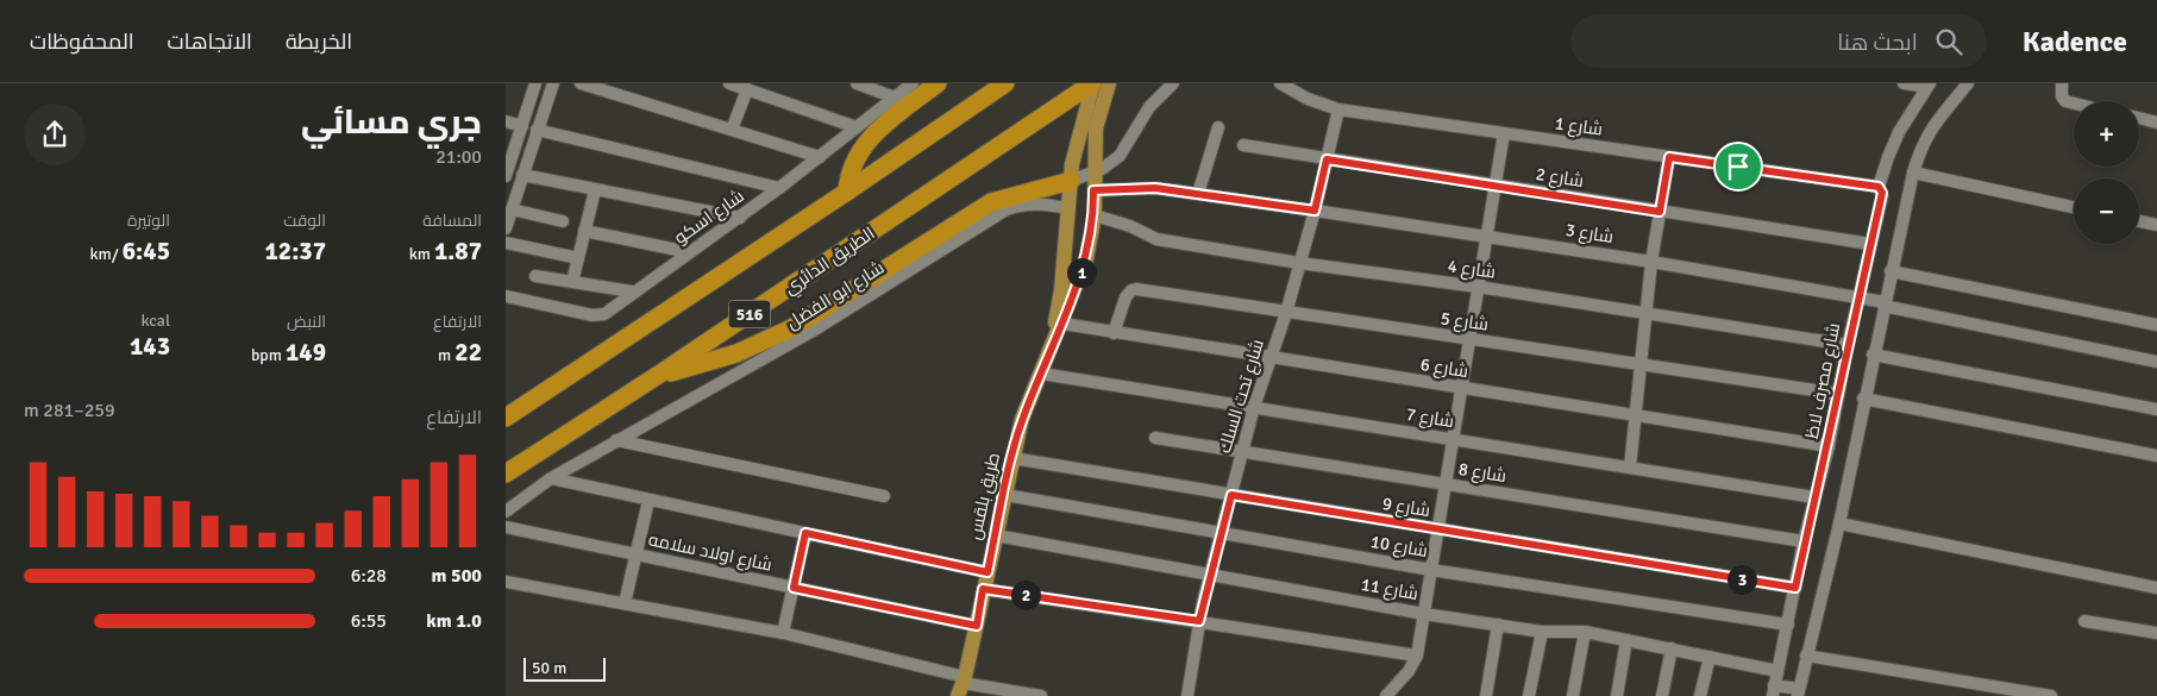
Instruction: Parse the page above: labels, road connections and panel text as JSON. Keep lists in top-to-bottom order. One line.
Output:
{"streets":{"highway":["الطريق الدائري","516"],"main road":["طريق بلقس"],"street":["شارع 1","شارع 2","شارع اسكو","شارع 3","شارع 4","شارع ابو الفضل","شارع 5","شارع 6","شارع مصرف لاظ","شارع تحت السلك","شارع 7","شارع 8","شارع 9","شارع 10","شارع اولاد سلامه","شارع 11"]},"crossings":[["شارع 1","شارع مصرف لاظ"],["شارع 1","شارع تحت السلك"],["شارع 2","شارع مصرف لاظ"],["شارع 2","شارع تحت السلك"],["شارع 3","شارع مصرف لاظ"],["شارع 3","شارع تحت السلك"],["شارع 4","شارع مصرف لاظ"],["شارع 4","شارع تحت السلك"],["شارع 5","شارع 6"],["شارع 5","شارع مصرف لاظ"],["شارع 5","شارع تحت السلك"],["شارع 6","شارع مصرف لاظ"],["شارع 6","شارع تحت السلك"],["شارع 6","طريق بلقس"],["شارع مصرف لاظ","شارع 7"],["شارع مصرف لاظ","شارع 8"],["شارع مصرف لاظ","شارع 9"],["شارع مصرف لاظ","شارع 10"],["شارع مصرف لاظ","شارع 11"],["شارع تحت السلك","شارع 7"],["شارع تحت السلك","شارع 8"],["شارع تحت السلك","شارع 9"],["شارع تحت السلك","شارع 10"],["شارع تحت السلك","شارع 11"],["شارع 7","طريق بلقس"],["طريق بلقس","شارع 9"],["طريق بلقس","شارع 10"],["طريق بلقس","شارع اولاد سلامه"],["طريق بلقس","شارع 11"]],"scale_bar":"50 m","page":{"header":"Kadence","search":"ابحث هنا","nav":["الخريطة","الاتجاهات","المحفوظات"],"heading":["جري مسائي","21:00"],"map_buttons":["+","−"],"stats":[["المسافة","1.87 km"],["الوقت","12:37"],["الوتيرة","6:45 /km"],["الارتفاع","22 m"],["النبض","149 bpm"],["kcal","143"]],"pins":["1","3","2"],"chart":["الارتفاع","259–281 m"],"list":[{"name":"500 m","note":"6:28"},{"name":"1.0 km","note":"6:55"}],"scale":"50 m"}}
